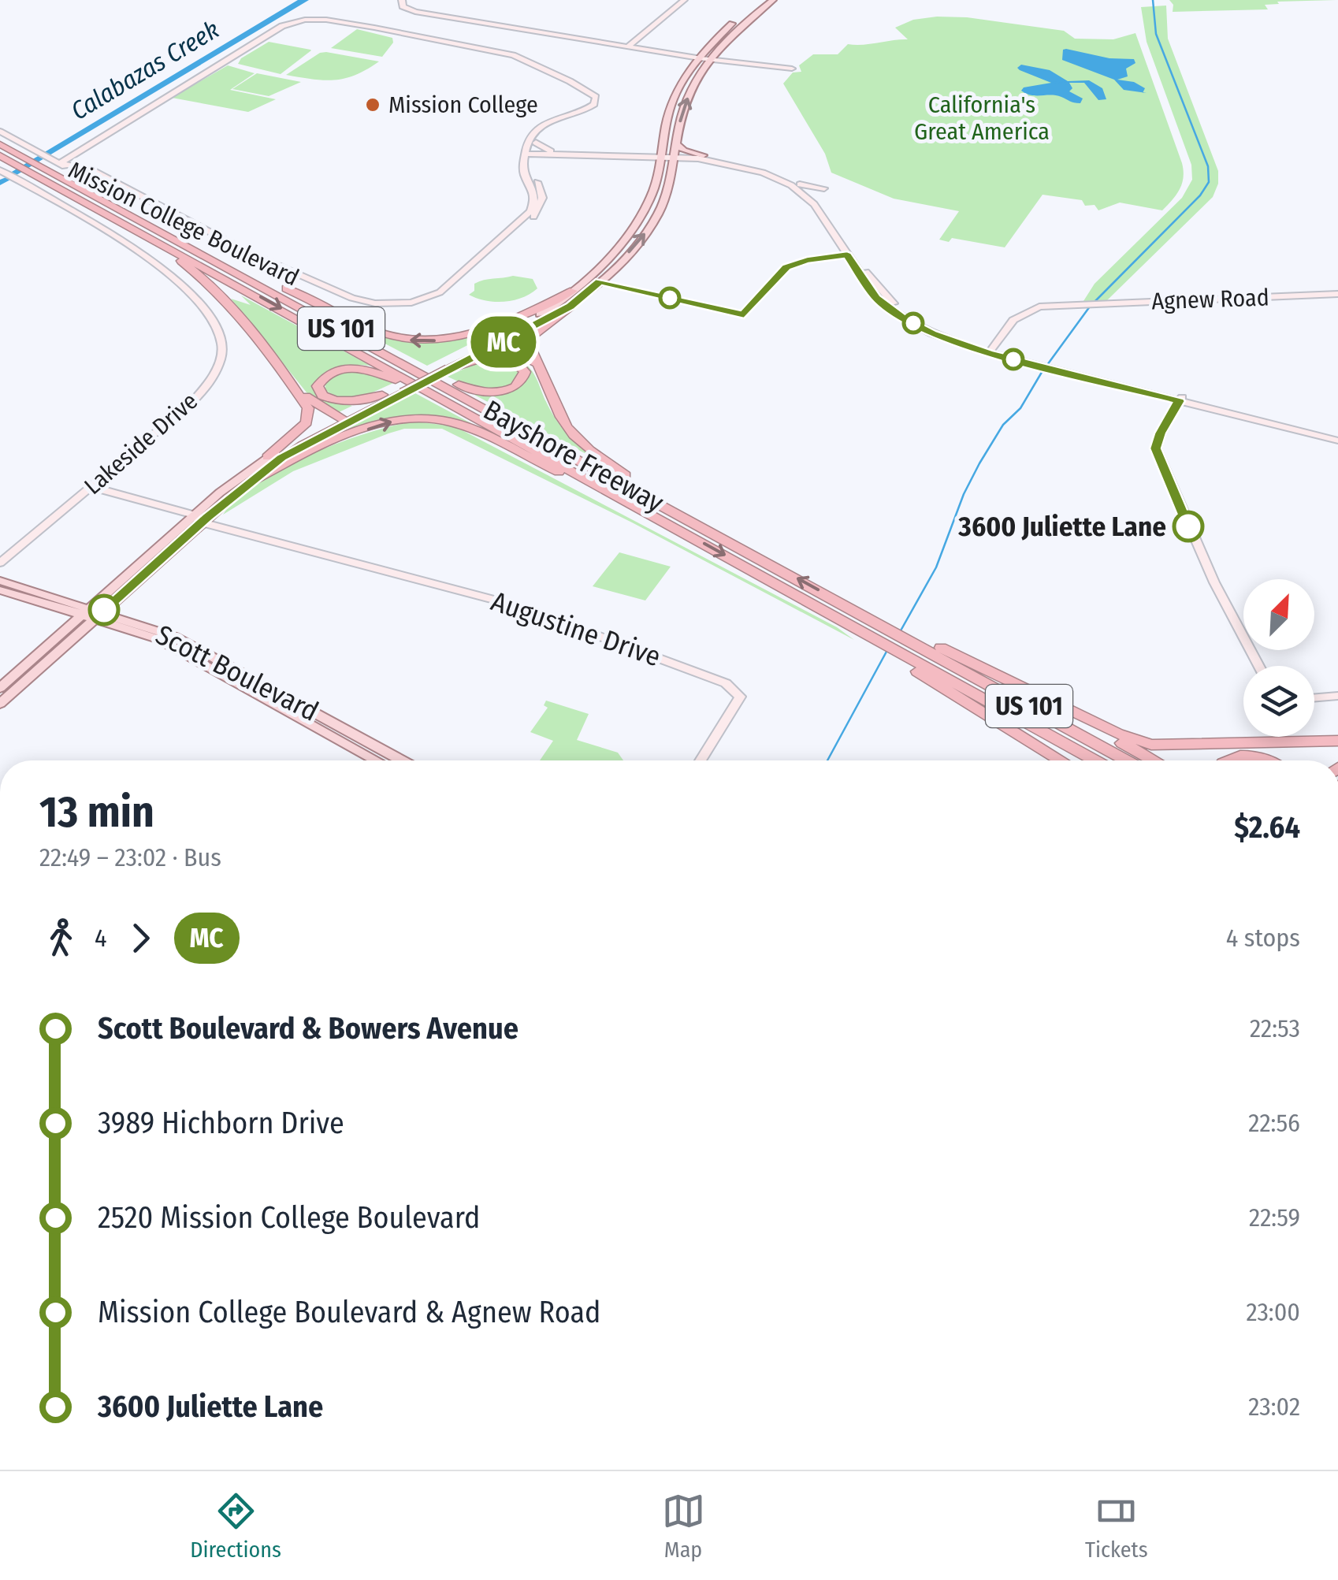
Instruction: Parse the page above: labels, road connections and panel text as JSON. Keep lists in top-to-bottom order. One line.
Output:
{"streets":{"highway":["US 101","Bayshore Freeway"],"main road":["Scott Boulevard"],"street":["Mission College Boulevard","Agnew Road","Lakeside Drive","Augustine Drive"]},"crossings":[["Lakeside Drive","Augustine Drive"]],"water":["Calabazas Creek"],"parks":["California's Great America"],"places":["Mission College","3600 Juliette Lane"],"lines":["bus line MC"],"north":"top right","page":{"on_map":"MC","heading":["13 min","22:49 – 23:02 · Bus","$2.64"],"legs":["4","MC","4 stops"],"list":[{"name":"Scott Boulevard & Bowers Avenue","value":"22:53"},{"name":"3989 Hichborn Drive","value":"22:56"},{"name":"2520 Mission College Boulevard","value":"22:59"},{"name":"Mission College Boulevard & Agnew Road","value":"23:00"},{"name":"3600 Juliette Lane","value":"23:02"}],"tabs":["Directions","Map","Tickets"]}}
